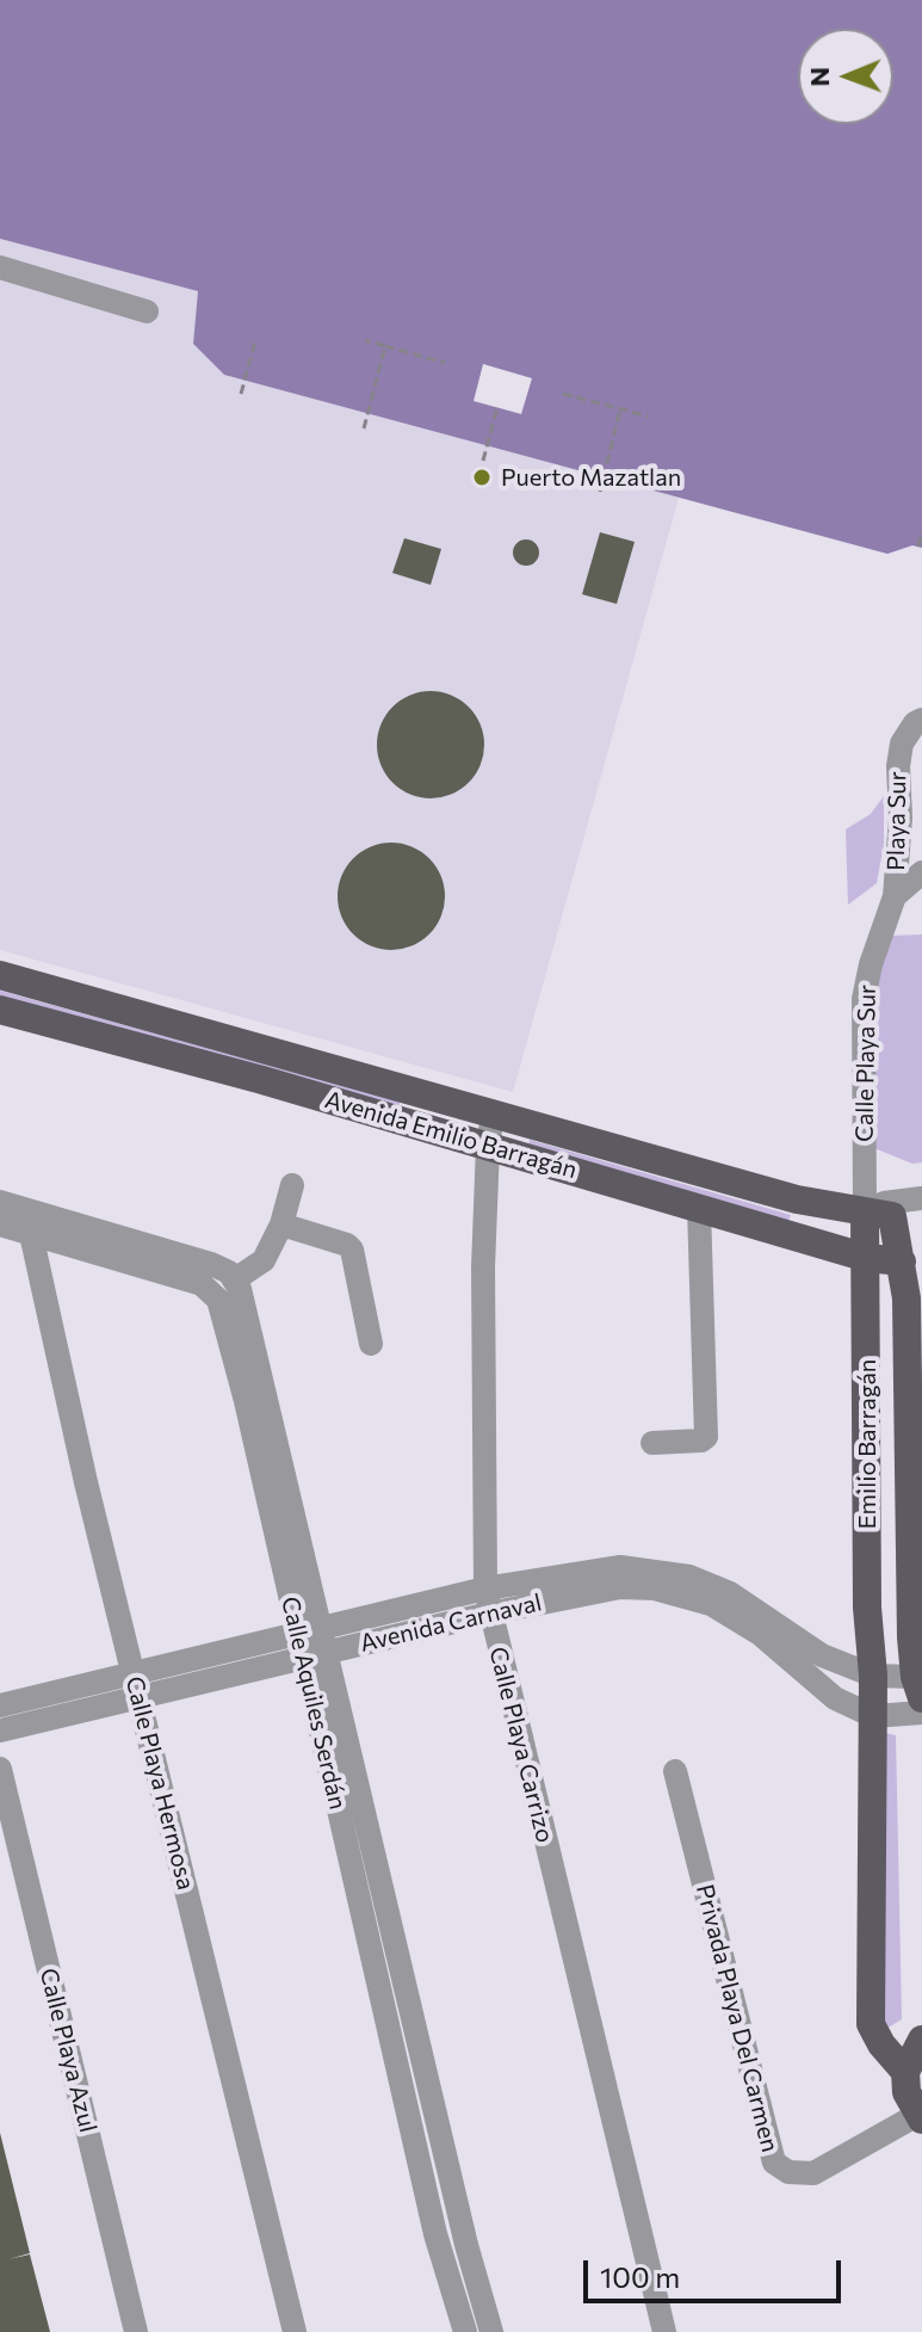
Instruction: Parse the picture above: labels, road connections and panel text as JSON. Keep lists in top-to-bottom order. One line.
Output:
{"streets":{"main road":["Avenida Emilio Barragán","Emilio Barragán"],"street":["Playa Sur","Calle Playa Sur","Avenida Carnaval","Calle Aquiles Serdán","Calle Playa Carrizo","Calle Playa Hermosa","Privada Playa Del Carmen","Calle Playa Azul"]},"crossings":[["Playa Sur","Calle Playa Sur"],["Calle Playa Sur","Avenida Emilio Barragán"],["Calle Playa Sur","Emilio Barragán"],["Avenida Emilio Barragán","Emilio Barragán"],["Avenida Emilio Barragán","Calle Playa Carrizo"],["Emilio Barragán","Avenida Carnaval"],["Avenida Carnaval","Calle Aquiles Serdán"],["Avenida Carnaval","Calle Playa Carrizo"],["Avenida Carnaval","Calle Playa Hermosa"],["Calle Aquiles Serdán","Calle Playa Hermosa"]],"places":["Puerto Mazatlan"],"scale_bar":"100 m","north":"left"}
